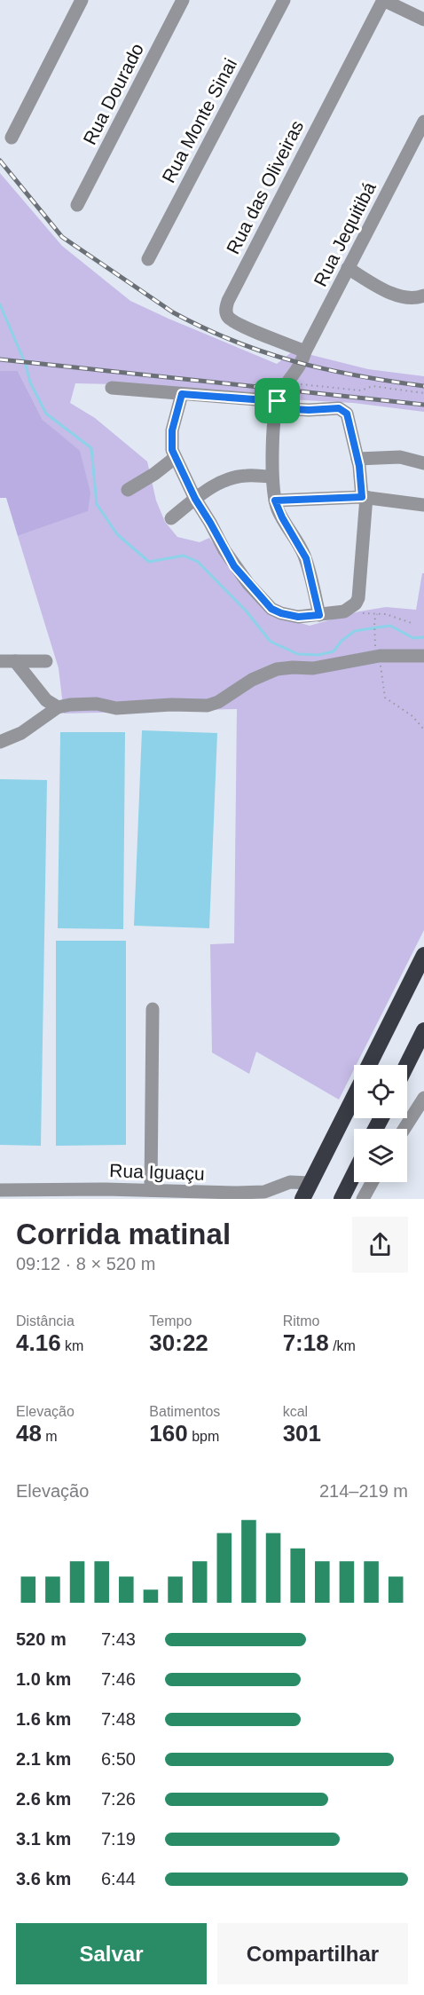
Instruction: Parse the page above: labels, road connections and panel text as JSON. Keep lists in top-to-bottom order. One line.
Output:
{"streets":{"street":["Rua Dourado","Rua Monte Sinai","Rua das Oliveiras","Rua Jequitibá","Rua Iguaçu"]},"crossings":[["Rua das Oliveiras","Rua Jequitibá"]],"page":{"heading":["Corrida matinal","09:12 · 8 × 520 m"],"stats":[["Distância","4.16 km"],["Tempo","30:22"],["Ritmo","7:18 /km"],["Elevação","48 m"],["Batimentos","160 bpm"],["kcal","301"]],"chart":["Elevação","214–219 m"],"list":[{"name":"520 m","note":"7:43"},{"name":"1.0 km","note":"7:46"},{"name":"1.6 km","note":"7:48"},{"name":"2.1 km","note":"6:50"},{"name":"2.6 km","note":"7:26"},{"name":"3.1 km","note":"7:19"},{"name":"3.6 km","note":"6:44"}],"buttons":["Salvar","Compartilhar"]}}
